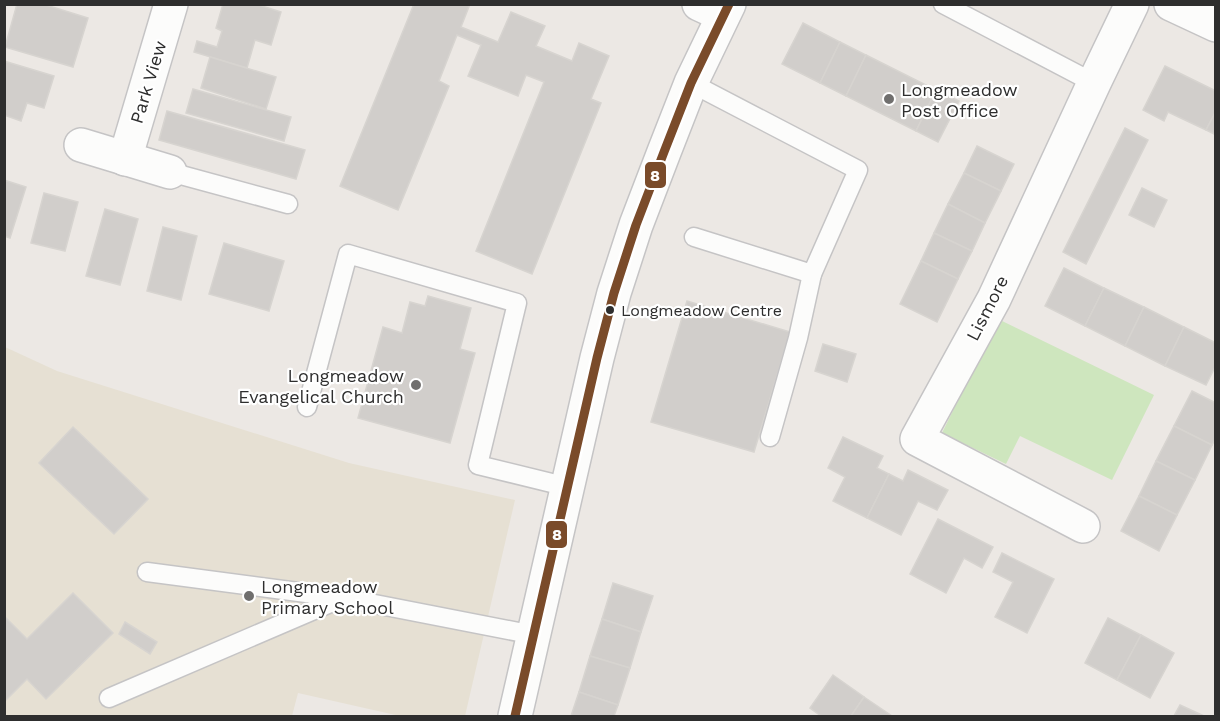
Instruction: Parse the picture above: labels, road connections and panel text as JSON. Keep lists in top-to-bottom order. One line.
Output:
{"streets":{"street":["Park View","Lismore"]},"places":["Longmeadow Post Office","Longmeadow Centre","Longmeadow Evangelical Church","Longmeadow Primary School"],"lines":["transit line 8"]}
